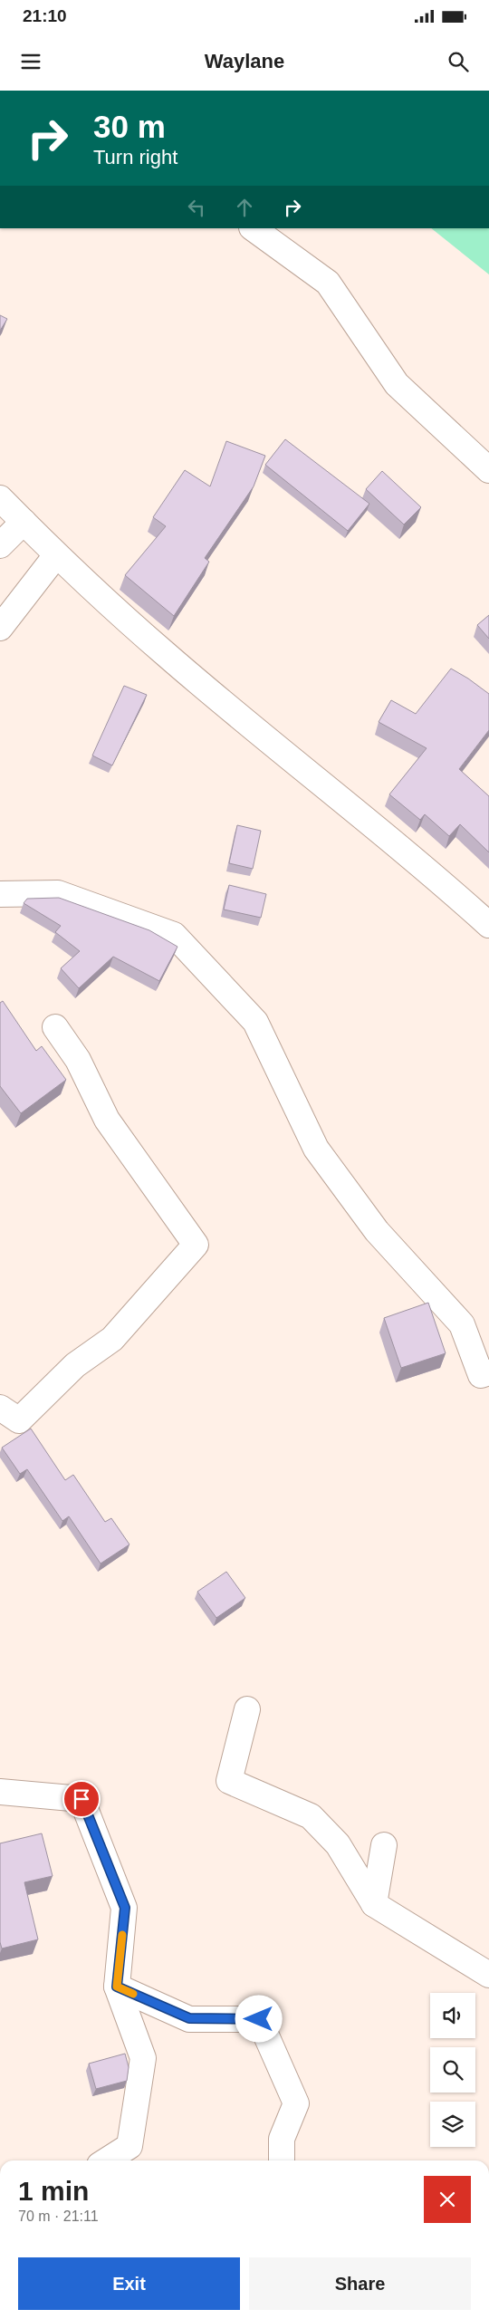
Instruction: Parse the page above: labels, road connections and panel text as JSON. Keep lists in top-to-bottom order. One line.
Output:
{"page":{"status":"21:10","header":"Waylane","turn":["30 m","Turn right"],"heading":["1 min","70 m · 21:11"],"buttons":["Exit","Share"]}}
